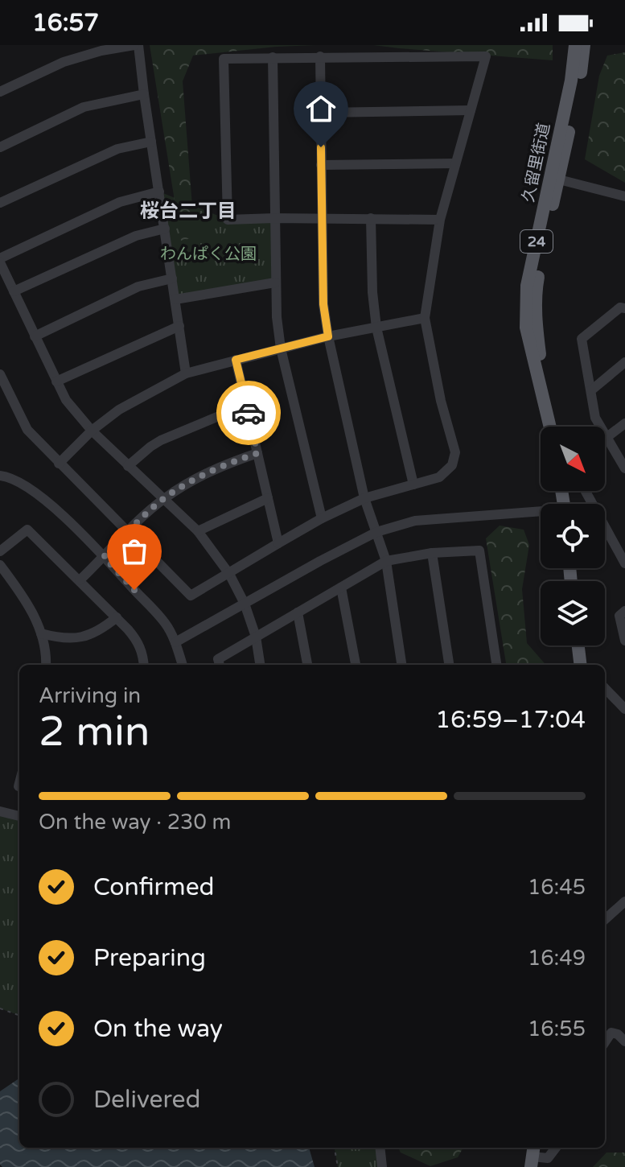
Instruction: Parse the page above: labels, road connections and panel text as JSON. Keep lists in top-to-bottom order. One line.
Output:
{"streets":{"main road":["久留里街道","24"]},"districts":["桜台二丁目"],"parks":["わんぱく公園"],"north":"bottom right","page":{"status":"16:57","heading":["2 min","Arriving in","16:59–17:04"],"bar":"On the way · 230 m","list":[["Confirmed","16:45"],["Preparing","16:49"],["On the way","16:55"],"Delivered"]}}
